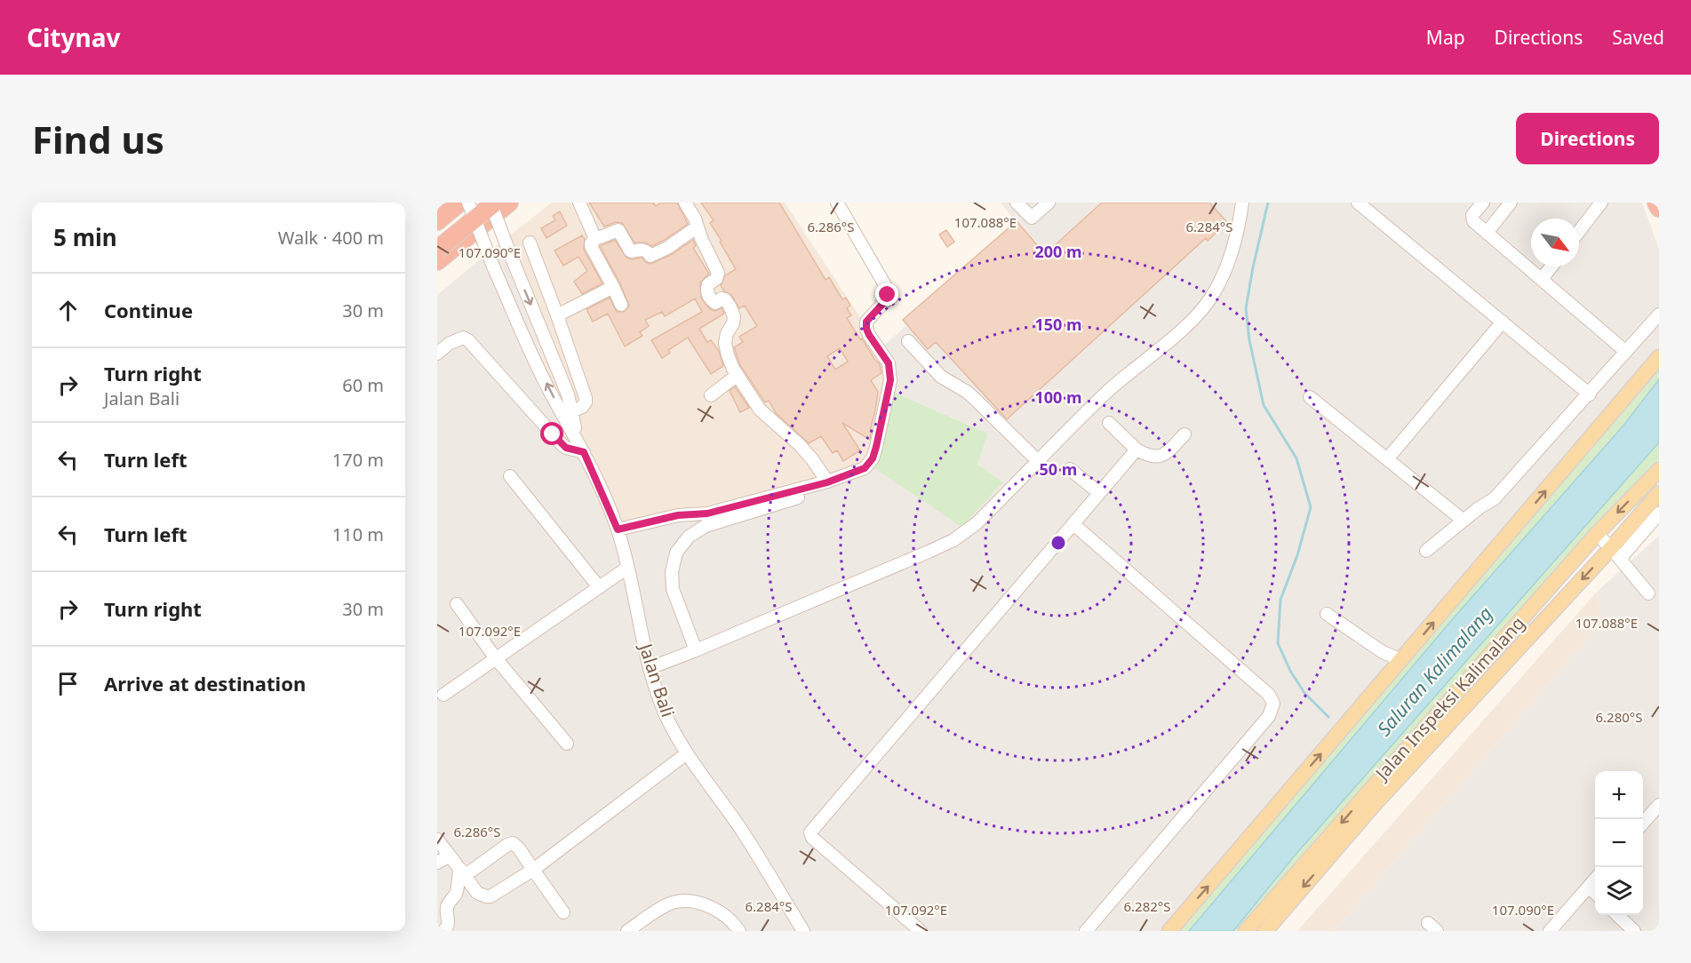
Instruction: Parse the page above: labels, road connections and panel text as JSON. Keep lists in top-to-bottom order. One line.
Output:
{"streets":{"main road":["Jalan Inspeksi Kalimalang"],"street":["Jalan Bali"]},"water":["Saluran Kalimalang"],"north":"bottom right","page":{"header":"Citynav","nav":["Map","Directions","Saved"],"buttons":"Directions","title":"Find us","heading":["5 min","Walk · 400 m"],"list":[["Continue","30 m"],["Turn right","Jalan Bali","60 m"],["Turn left","170 m"],["Turn left","110 m"],["Turn right","30 m"],"Arrive at destination"],"map_buttons":["+","−"]},"coordinates":["107.088°E","6.286°S","6.284°S","107.090°E","107.092°E","6.280°S","6.282°S"],"rings":["200 m","150 m","100 m","50 m"]}
